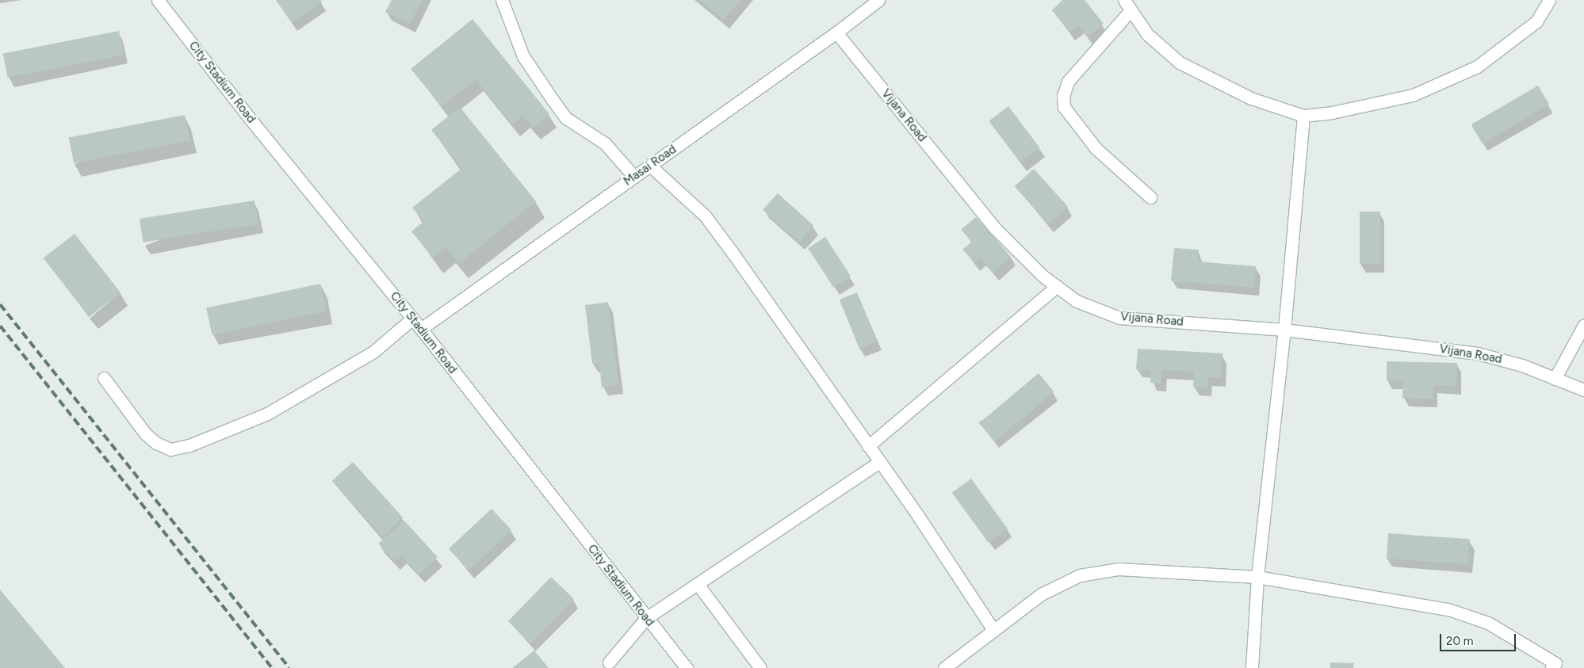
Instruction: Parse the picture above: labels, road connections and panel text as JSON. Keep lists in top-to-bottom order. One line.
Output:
{"streets":{"street":["City Stadium Road","Vijana Road","Masai Road"]},"crossings":[["City Stadium Road","Masai Road"],["Vijana Road","Masai Road"]],"scale_bar":"20 m"}
